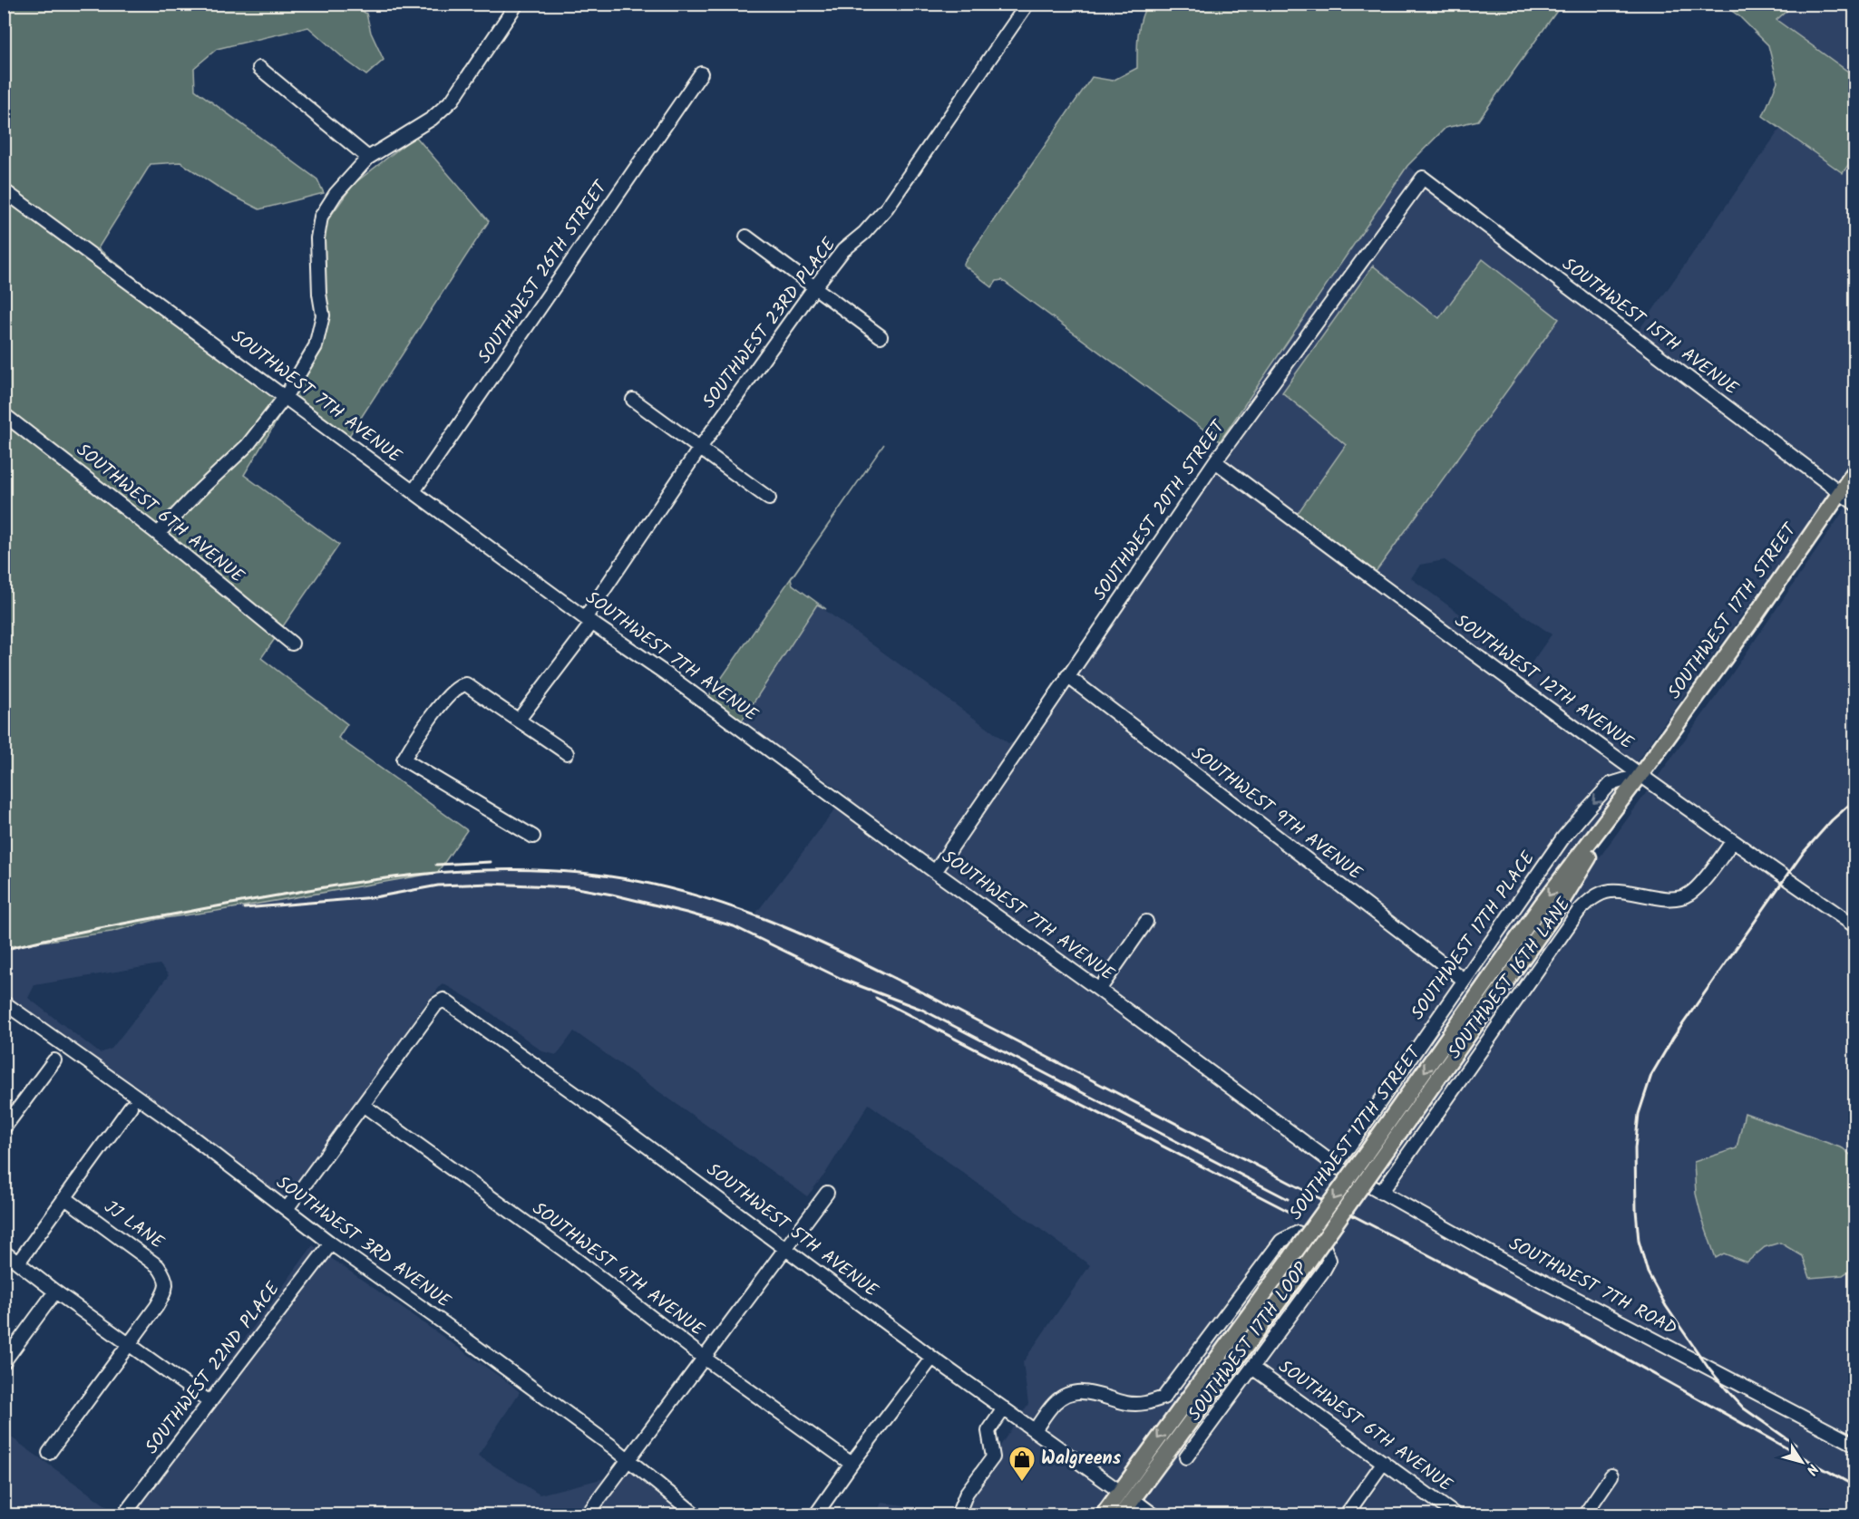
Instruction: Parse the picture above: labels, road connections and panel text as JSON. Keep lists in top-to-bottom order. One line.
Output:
{"streets":{"main road":["SOUTHWEST 17TH STREET"],"street":["SOUTHWEST 26TH STREET","SOUTHWEST 23RD PLACE","SOUTHWEST 15TH AVENUE","SOUTHWEST 7TH AVENUE","SOUTHWEST 20TH STREET","SOUTHWEST 6TH AVENUE","SOUTHWEST 12TH AVENUE","SOUTHWEST 9TH AVENUE","SOUTHWEST 17TH PLACE","SOUTHWEST 16TH LANE","JJ LANE","SOUTHWEST 5TH AVENUE","SOUTHWEST 3RD AVENUE","SOUTHWEST 4TH AVENUE","SOUTHWEST 7TH ROAD","SOUTHWEST 17TH LOOP","SOUTHWEST 22ND PLACE"]},"crossings":[["SOUTHWEST 26TH STREET","SOUTHWEST 7TH AVENUE"],["SOUTHWEST 23RD PLACE","SOUTHWEST 7TH AVENUE"],["SOUTHWEST 15TH AVENUE","SOUTHWEST 20TH STREET"],["SOUTHWEST 15TH AVENUE","SOUTHWEST 17TH STREET"],["SOUTHWEST 7TH AVENUE","SOUTHWEST 20TH STREET"],["SOUTHWEST 7TH AVENUE","SOUTHWEST 7TH ROAD"],["SOUTHWEST 20TH STREET","SOUTHWEST 12TH AVENUE"],["SOUTHWEST 20TH STREET","SOUTHWEST 9TH AVENUE"],["SOUTHWEST 6TH AVENUE","SOUTHWEST 17TH LOOP"],["SOUTHWEST 17TH STREET","SOUTHWEST 12TH AVENUE"],["SOUTHWEST 17TH STREET","SOUTHWEST 17TH PLACE"],["SOUTHWEST 17TH STREET","SOUTHWEST 5TH AVENUE"],["SOUTHWEST 12TH AVENUE","SOUTHWEST 17TH PLACE"],["SOUTHWEST 12TH AVENUE","SOUTHWEST 16TH LANE"],["SOUTHWEST 9TH AVENUE","SOUTHWEST 17TH PLACE"],["SOUTHWEST 17TH PLACE","SOUTHWEST 7TH ROAD"],["SOUTHWEST 16TH LANE","SOUTHWEST 7TH ROAD"],["SOUTHWEST 5TH AVENUE","SOUTHWEST 4TH AVENUE"],["SOUTHWEST 5TH AVENUE","SOUTHWEST 17TH LOOP"],["SOUTHWEST 3RD AVENUE","SOUTHWEST 22ND PLACE"]],"one_way":["SOUTHWEST 17TH PLACE"],"places":{"shop":["Walgreens"]},"north":"bottom right"}
